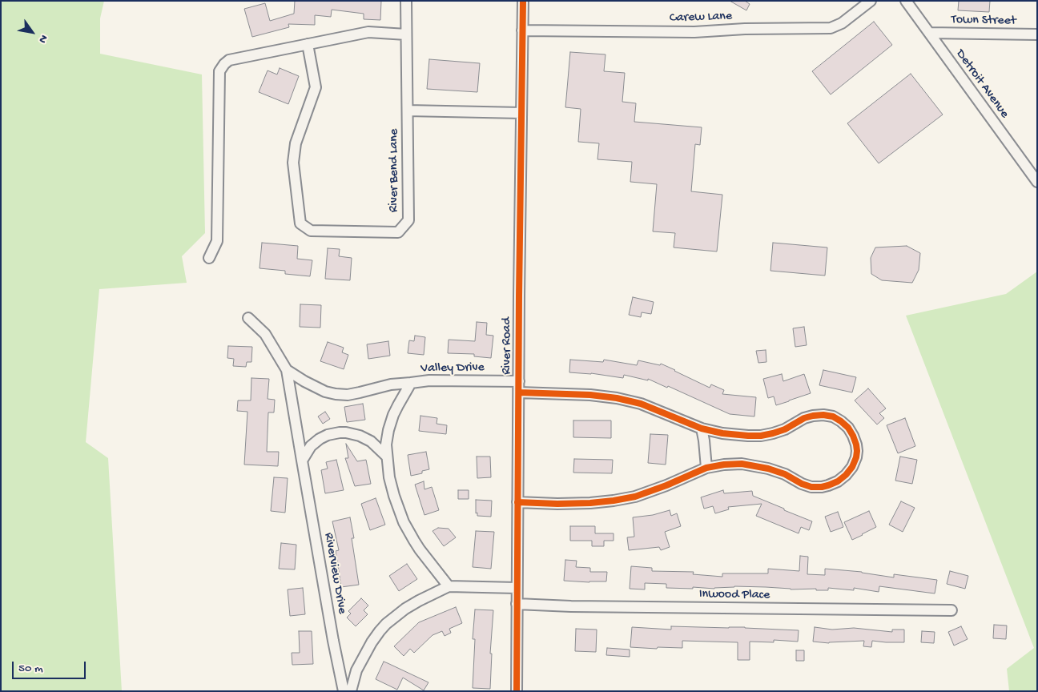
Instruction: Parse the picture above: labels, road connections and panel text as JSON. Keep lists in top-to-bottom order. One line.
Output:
{"streets":{"street":["Carew Lane","Town Street","Detroit Avenue","River Bend Lane","River Road","Valley Drive","Riverview Drive","Inwood Place"]},"crossings":[["Carew Lane","River Road"],["Town Street","Detroit Avenue"],["River Bend Lane","River Road"],["River Road","Valley Drive"],["River Road","Inwood Place"],["Valley Drive","Riverview Drive"]],"scale_bar":"50 m","north":"bottom right"}
